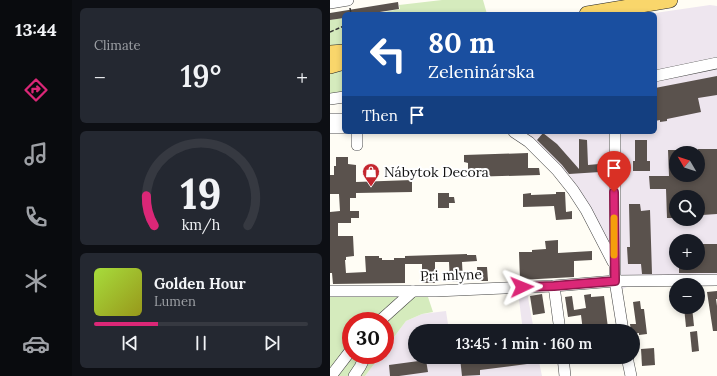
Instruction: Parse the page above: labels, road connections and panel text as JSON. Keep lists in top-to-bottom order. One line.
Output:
{"streets":{"street":["Pri mlyne"]},"places":{"shop":["Nábytok Decora"]},"north":"top left","page":{"tabs":"13:44","tile":"Climate","turn":["80 m","Zeleninárska"],"heat":["−","19°","+"],"then":"Then","map_buttons":["+","−"],"song":["Golden Hour","Lumen"],"limit":"30","trip":"13:45 · 1 min · 160 m","gauge":["19","km/h"]}}
